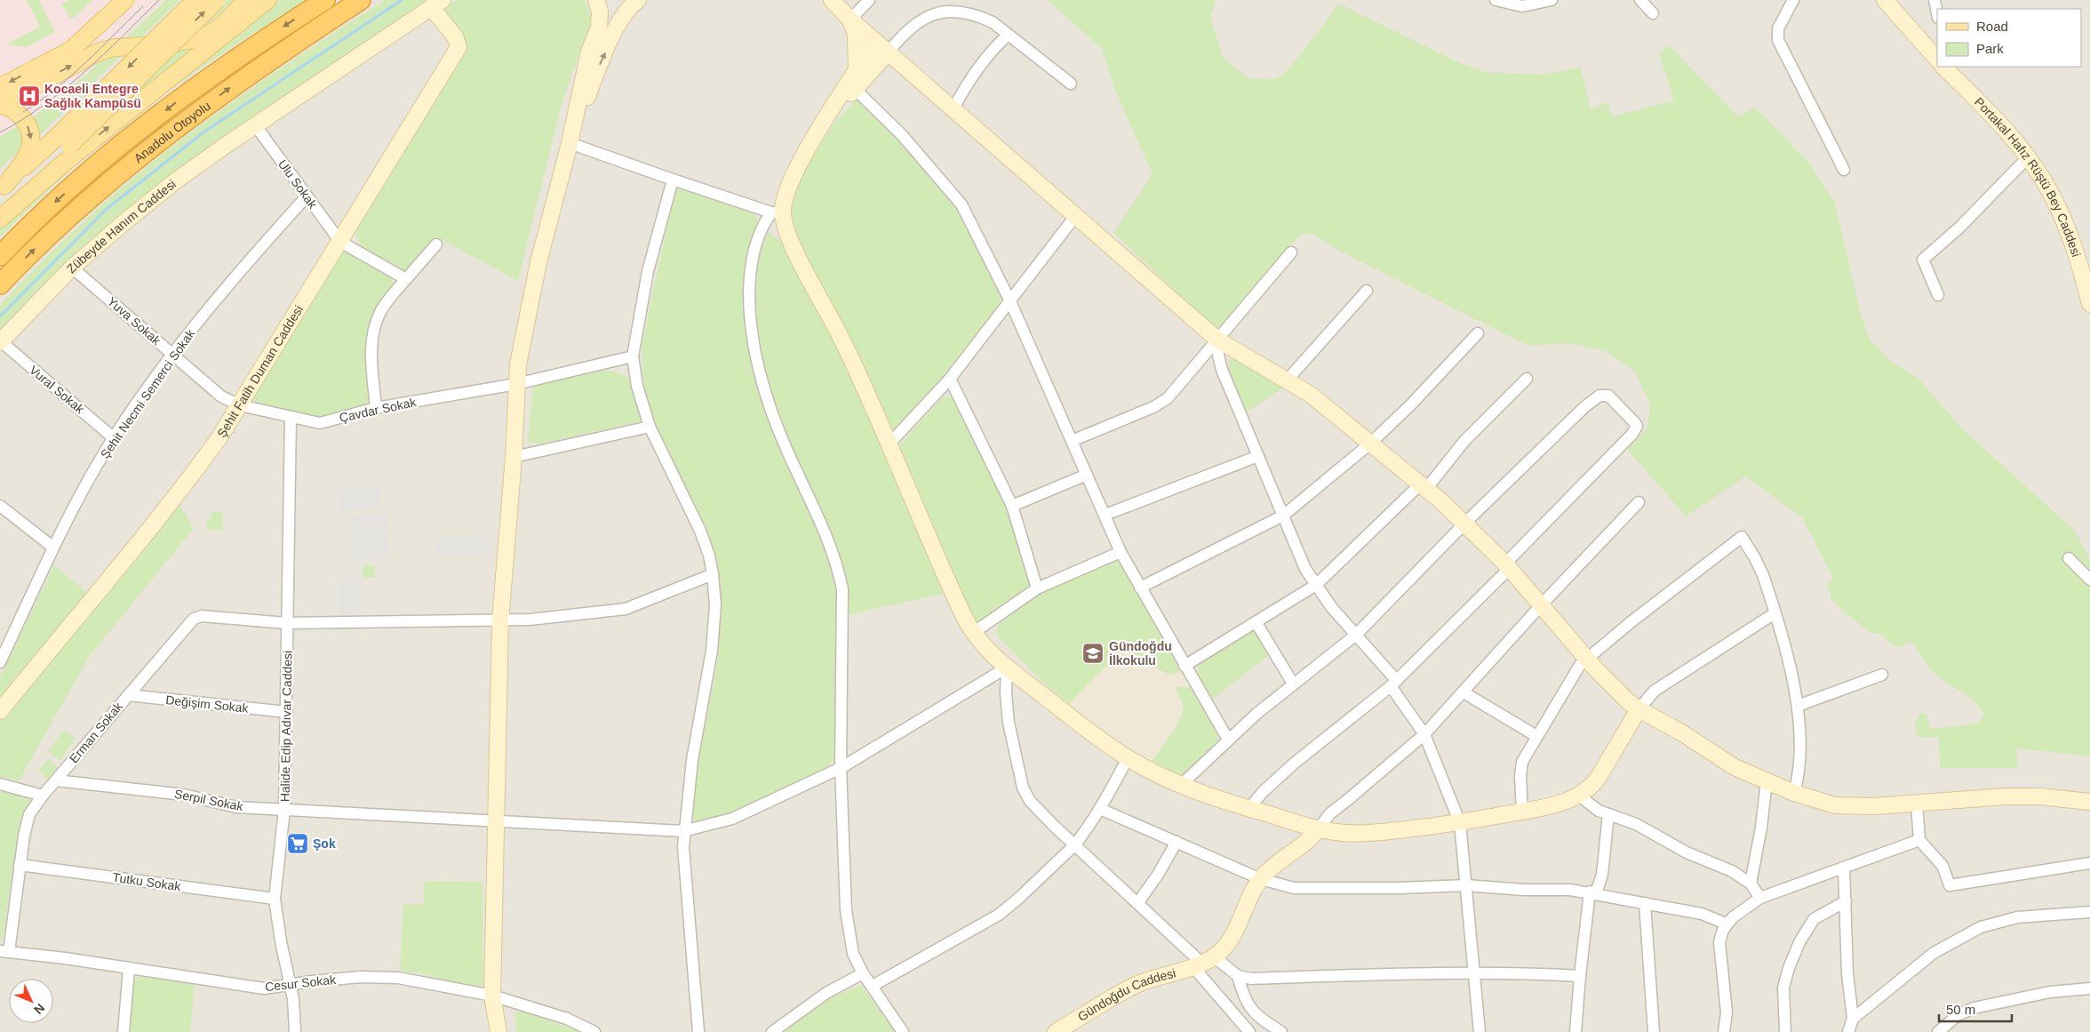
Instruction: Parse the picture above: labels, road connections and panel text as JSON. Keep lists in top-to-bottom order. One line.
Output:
{"streets":{"highway":["Anadolu Otoyolu"],"street":["Portakal Hafız Rüştü Bey Caddesi","Ulu Sokak","Zübeyde Hanım Caddesi","Yuva Sokak","Şehit Fatih Duman Caddesi","Vural Sokak","Şehit Necmi Semerci Sokak","Çavdar Sokak","Değişim Sokak","Halide Edip Adıvar Caddesi","Erman Sokak","Serpil Sokak","Tutku Sokak","Cesur Sokak","Gündoğdu Caddesi"]},"crossings":[["Ulu Sokak","Zübeyde Hanım Caddesi"],["Ulu Sokak","Şehit Fatih Duman Caddesi"],["Ulu Sokak","Şehit Necmi Semerci Sokak"],["Zübeyde Hanım Caddesi","Yuva Sokak"],["Zübeyde Hanım Caddesi","Şehit Fatih Duman Caddesi"],["Zübeyde Hanım Caddesi","Vural Sokak"],["Yuva Sokak","Şehit Fatih Duman Caddesi"],["Yuva Sokak","Şehit Necmi Semerci Sokak"],["Yuva Sokak","Çavdar Sokak"],["Şehit Fatih Duman Caddesi","Çavdar Sokak"],["Vural Sokak","Şehit Necmi Semerci Sokak"],["Çavdar Sokak","Halide Edip Adıvar Caddesi"],["Değişim Sokak","Halide Edip Adıvar Caddesi"],["Değişim Sokak","Erman Sokak"],["Halide Edip Adıvar Caddesi","Erman Sokak"],["Halide Edip Adıvar Caddesi","Serpil Sokak"],["Halide Edip Adıvar Caddesi","Tutku Sokak"],["Halide Edip Adıvar Caddesi","Cesur Sokak"],["Erman Sokak","Serpil Sokak"],["Erman Sokak","Tutku Sokak"],["Erman Sokak","Cesur Sokak"]],"places":{"hospital":["Kocaeli Entegre Sağlık Kampüsü"],"school or university":["Gündoğdu İlkokulu"],"supermarket":["Şok"]},"legend":["Road","Park"],"scale_bar":"50 m","north":"bottom right"}
